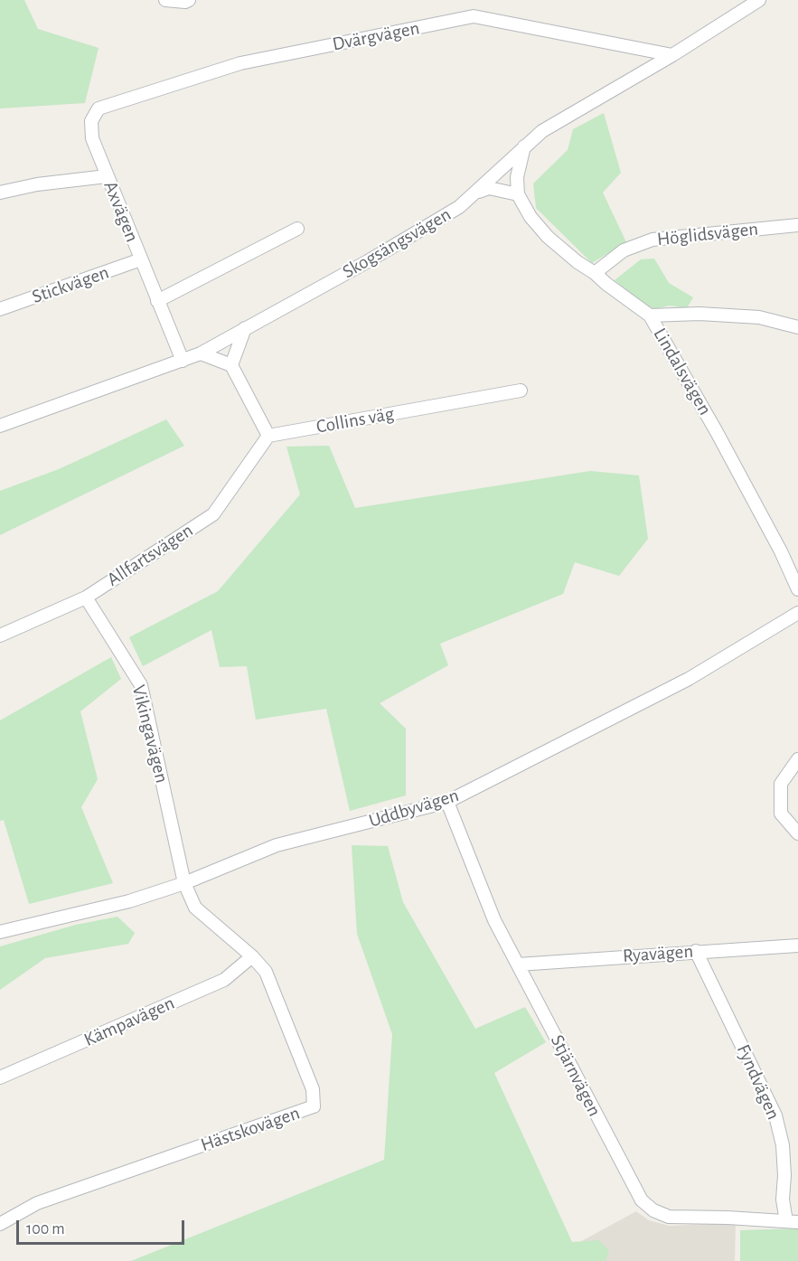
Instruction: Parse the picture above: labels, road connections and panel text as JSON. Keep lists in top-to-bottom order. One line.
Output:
{"streets":{"street":["Dvärgvägen","Axvägen","Höglidsvägen","Skogsängsvägen","Stickvägen","Lindalsvägen","Collins väg","Allfartsvägen","Vikingavägen","Uddbyvägen","Ryavägen","Kämpavägen","Stjärnvägen","Fyndvägen","Hästskovägen"]},"crossings":[["Dvärgvägen","Axvägen"],["Dvärgvägen","Skogsängsvägen"],["Axvägen","Skogsängsvägen"],["Axvägen","Stickvägen"],["Höglidsvägen","Lindalsvägen"],["Collins väg","Allfartsvägen"],["Allfartsvägen","Vikingavägen"],["Vikingavägen","Uddbyvägen"],["Vikingavägen","Hästskovägen"],["Uddbyvägen","Stjärnvägen"],["Uddbyvägen","Hästskovägen"],["Ryavägen","Stjärnvägen"],["Ryavägen","Fyndvägen"],["Kämpavägen","Hästskovägen"],["Stjärnvägen","Fyndvägen"]],"scale_bar":"100 m"}
